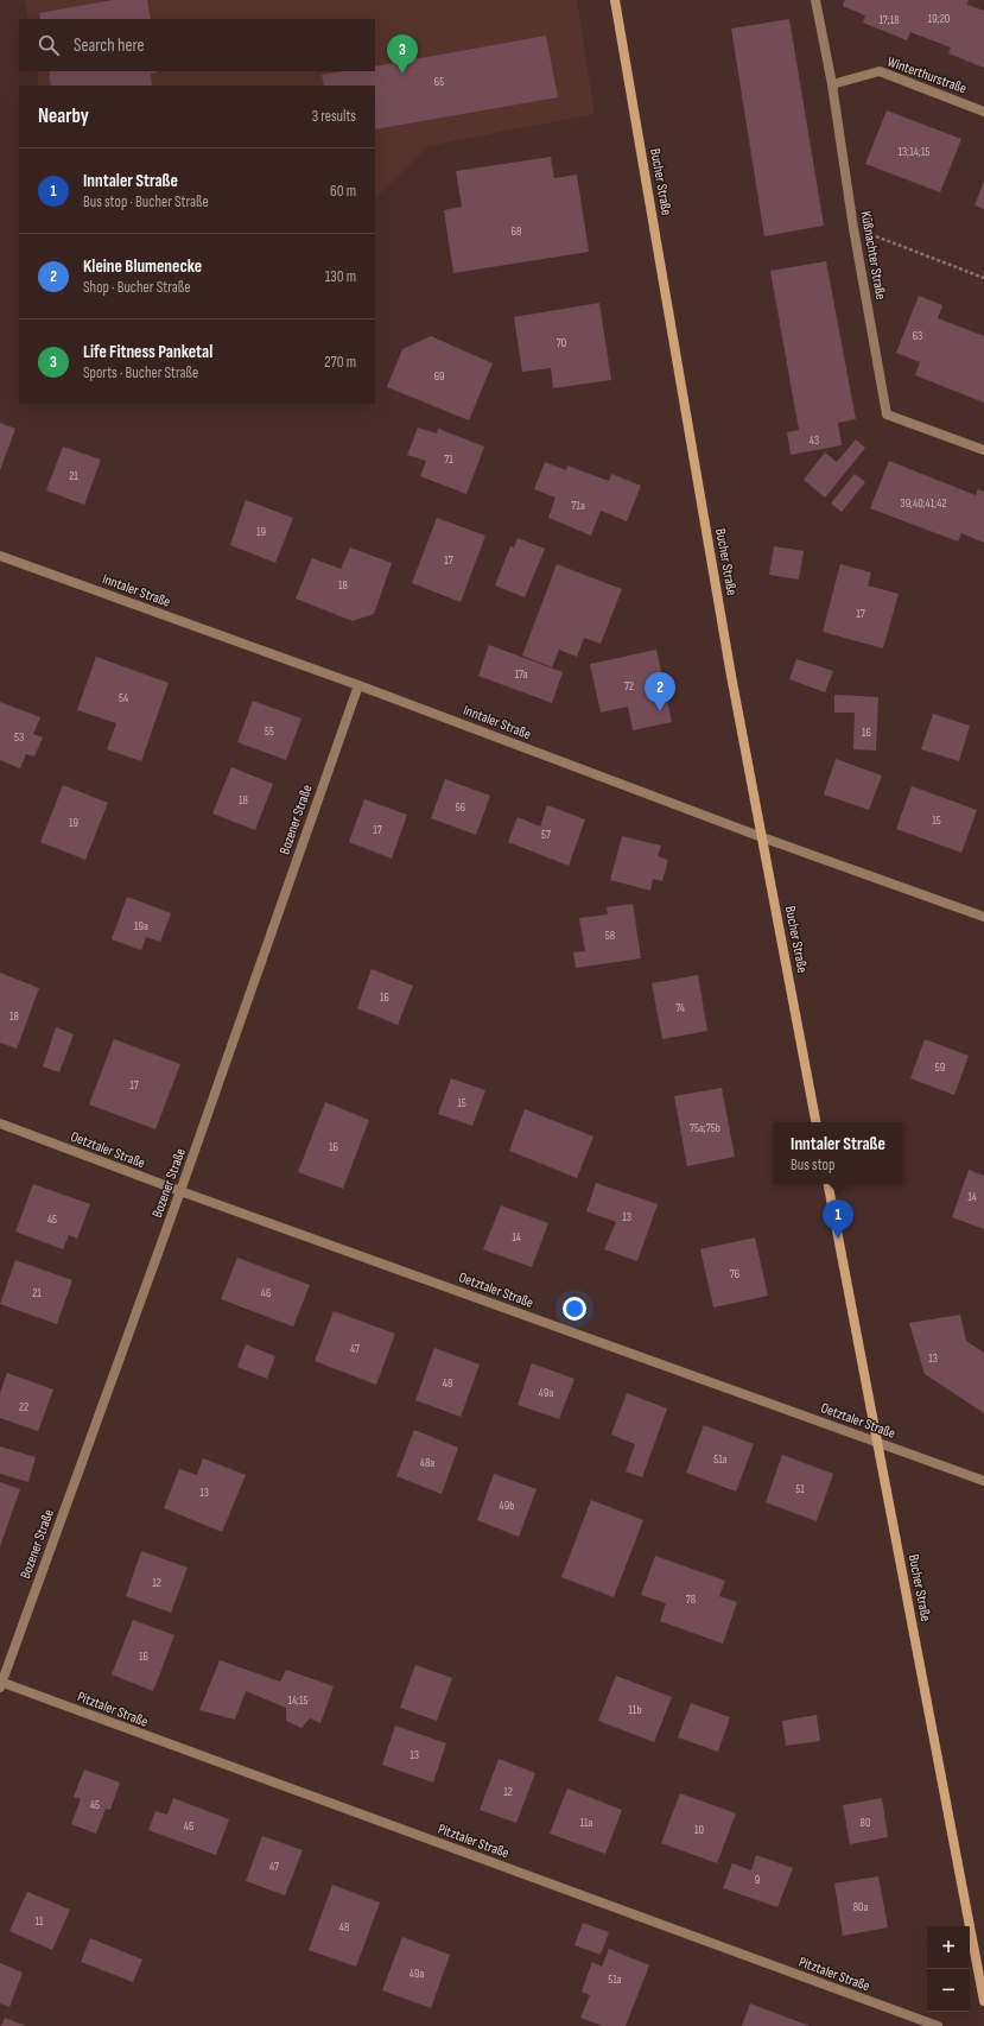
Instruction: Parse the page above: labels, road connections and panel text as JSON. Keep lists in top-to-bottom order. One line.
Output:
{"streets":{"main road":["Bucher Straße"],"street":["Winterthurstraße","Küßnachter Straße","Inntaler Straße","Bozener Straße","Oetztaler Straße","Pitztaler Straße"]},"crossings":[["Winterthurstraße","Küßnachter Straße"],["Bucher Straße","Inntaler Straße"],["Bucher Straße","Oetztaler Straße"],["Inntaler Straße","Bozener Straße"],["Bozener Straße","Oetztaler Straße"],["Bozener Straße","Pitztaler Straße"]],"house_numbers":["19;20","17;18","65","13;14;15","68","63","70","69","43","71","21","39;40;41;42","71a","19","17","18","17","17a","72","54","55","16","53","18","56","15","19","17","57","19a","58","16","74","18","59","17","15","75a;75b","16","14","13","45","14","76","21","46","47","13","48","49a","22","51a","48a","51","13","49b","12","78","16","14;15","11b","13","12","45","11a","80","46","10","47","9","80a","11","48","49a","51a"],"page":{"search":"Search here","pins":["3","2","1"],"heading":["Nearby","3 results"],"list":[{"mark":"1","name":"Inntaler Straße","note":"Bus stop · Bucher Straße","value":"60 m"},{"mark":"2","name":"Kleine Blumenecke","note":"Shop · Bucher Straße","value":"130 m"},{"mark":"3","name":"Life Fitness Panketal","note":"Sports · Bucher Straße","value":"270 m"}],"popup":["Inntaler Straße","Bus stop"],"map_buttons":["+","−"]}}
